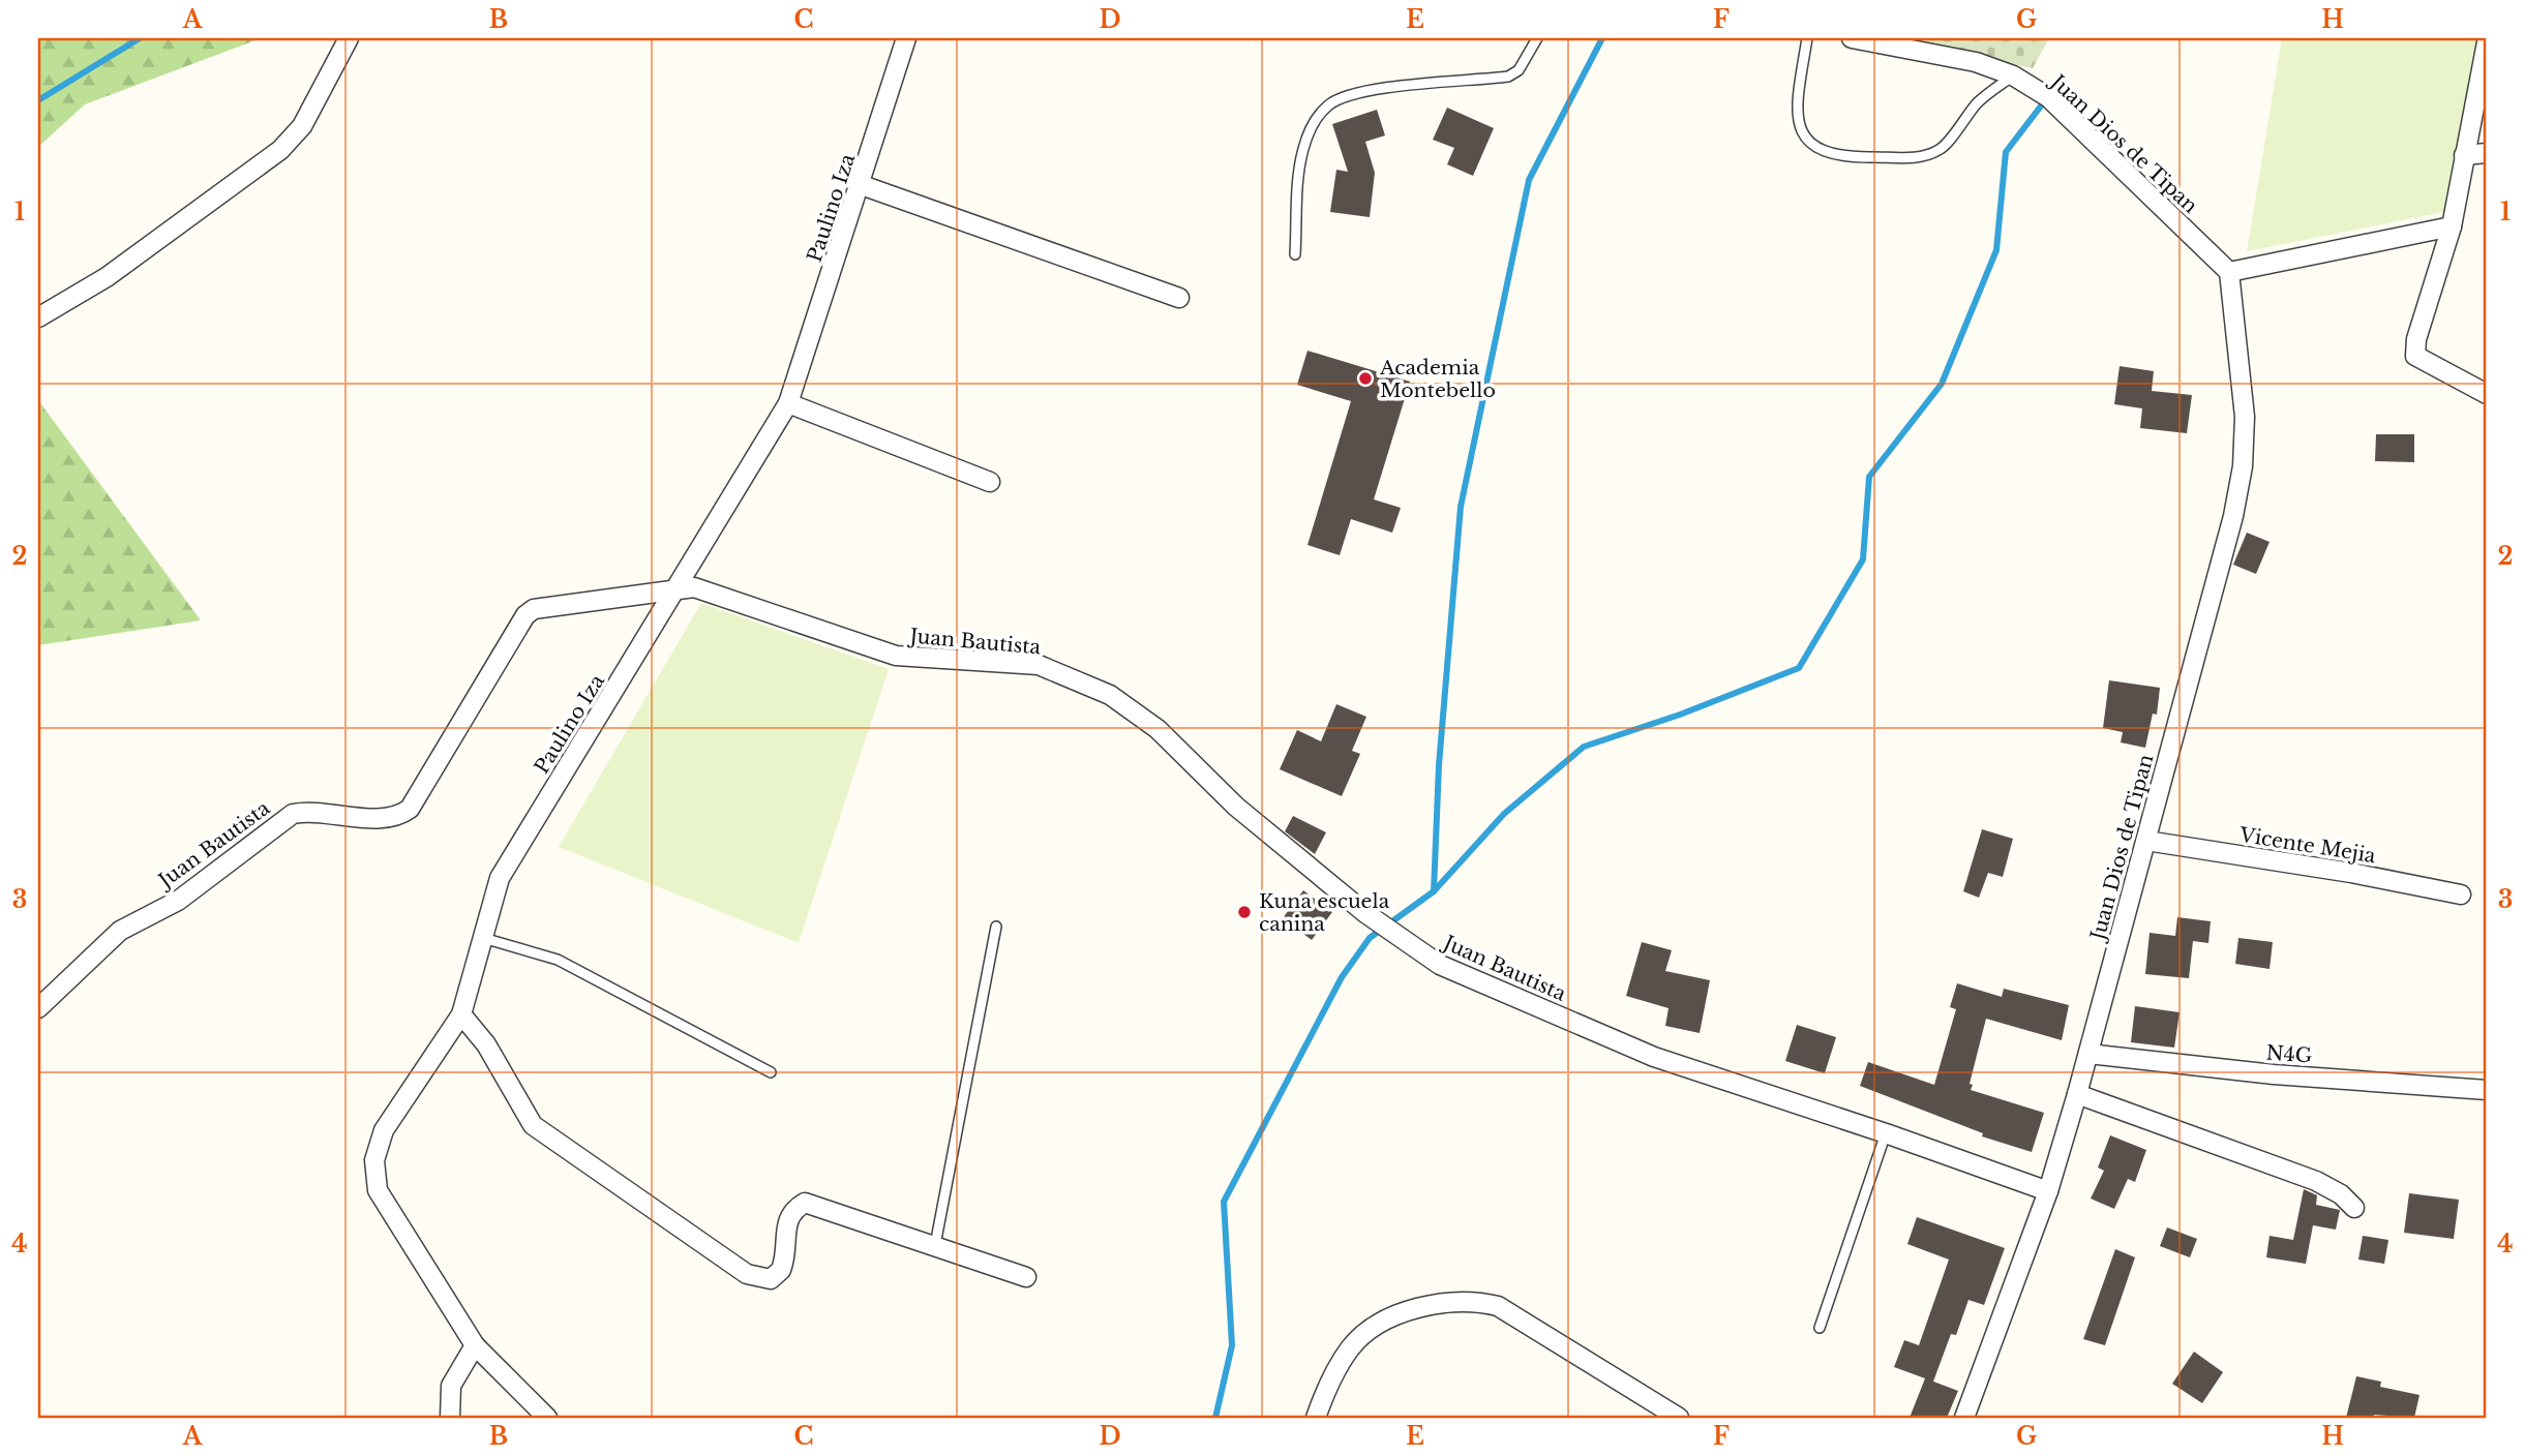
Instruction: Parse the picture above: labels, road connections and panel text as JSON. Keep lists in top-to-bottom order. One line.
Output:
{"streets":{"street":["Juan Dios de Tipan","Paulino Iza","Juan Bautista","Vicente Mejia","N4G"]},"crossings":[["Juan Dios de Tipan","Juan Bautista"],["Juan Dios de Tipan","Vicente Mejia"],["Juan Dios de Tipan","N4G"],["Paulino Iza","Juan Bautista"]],"places":["Academia Montebello","Kuna escuela canina"],"grid":{"columns":["A","B","C","D","E","F","G","H"],"rows":["1","2","3","4"]}}
